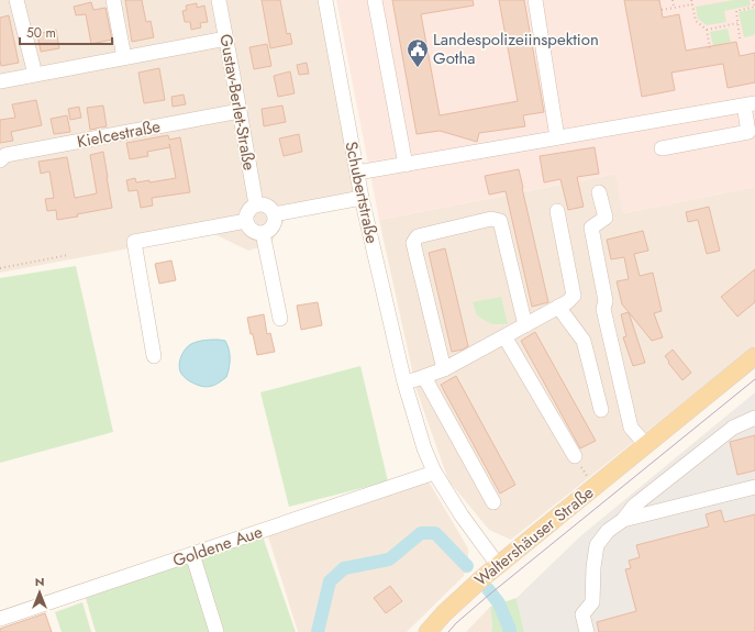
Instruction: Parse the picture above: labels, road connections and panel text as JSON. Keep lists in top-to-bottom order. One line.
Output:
{"streets":{"main road":["Waltershäuser Straße"],"street":["Gustav-Berlet-Straße","Kielcestraße","Schubertstraße","Goldene Aue"]},"crossings":[["Gustav-Berlet-Straße","Kielcestraße"],["Schubertstraße","Waltershäuser Straße"],["Schubertstraße","Goldene Aue"]],"places":{"public building":["Landespolizeiinspektion Gotha"]},"scale_bar":"50 m","north":"top"}
